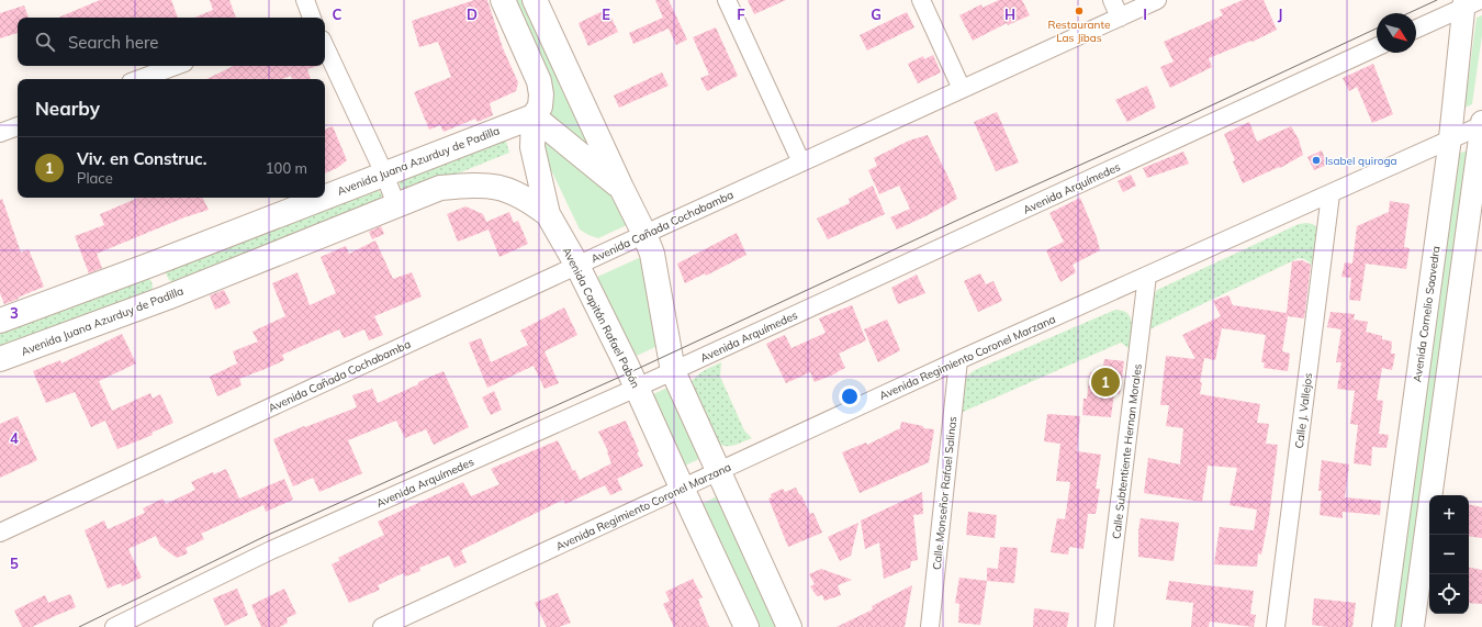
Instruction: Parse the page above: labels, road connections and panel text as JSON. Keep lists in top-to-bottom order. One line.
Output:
{"streets":{"main road":["Avenida Juana Azurduy de Padilla","Avenida Capitán Rafael Pabón"],"street":["Avenida Arquímedes","Avenida Cañada Cochabamba","Avenida Cornelio Saavedra","Avenida Regimiento Coronel Marzana","Calle J. Vallejos","Calle Subtentiente Hernan Morales","Calle Monseñor Rafael Salinas"]},"crossings":[["Avenida Juana Azurduy de Padilla","Avenida Capitán Rafael Pabón"],["Avenida Arquímedes","Avenida Capitán Rafael Pabón"],["Avenida Cañada Cochabamba","Avenida Capitán Rafael Pabón"],["Avenida Cornelio Saavedra","Avenida Regimiento Coronel Marzana"],["Avenida Capitán Rafael Pabón","Avenida Regimiento Coronel Marzana"],["Avenida Regimiento Coronel Marzana","Calle J. Vallejos"],["Avenida Regimiento Coronel Marzana","Calle Subtentiente Hernan Morales"],["Avenida Regimiento Coronel Marzana","Calle Monseñor Rafael Salinas"]],"places":["Restaurante Las Jibas","Isabel quiroga"],"north":"bottom right","page":{"search":"Search here","heading":"Nearby","list":[{"mark":"1","name":"Viv. en Construc.","note":"Place","value":"100 m"}],"pins":"1","map_buttons":["+","−"]},"grid":{"columns":["C","D","E","F","G","H","I","J"],"rows":["3","4","5"]}}
